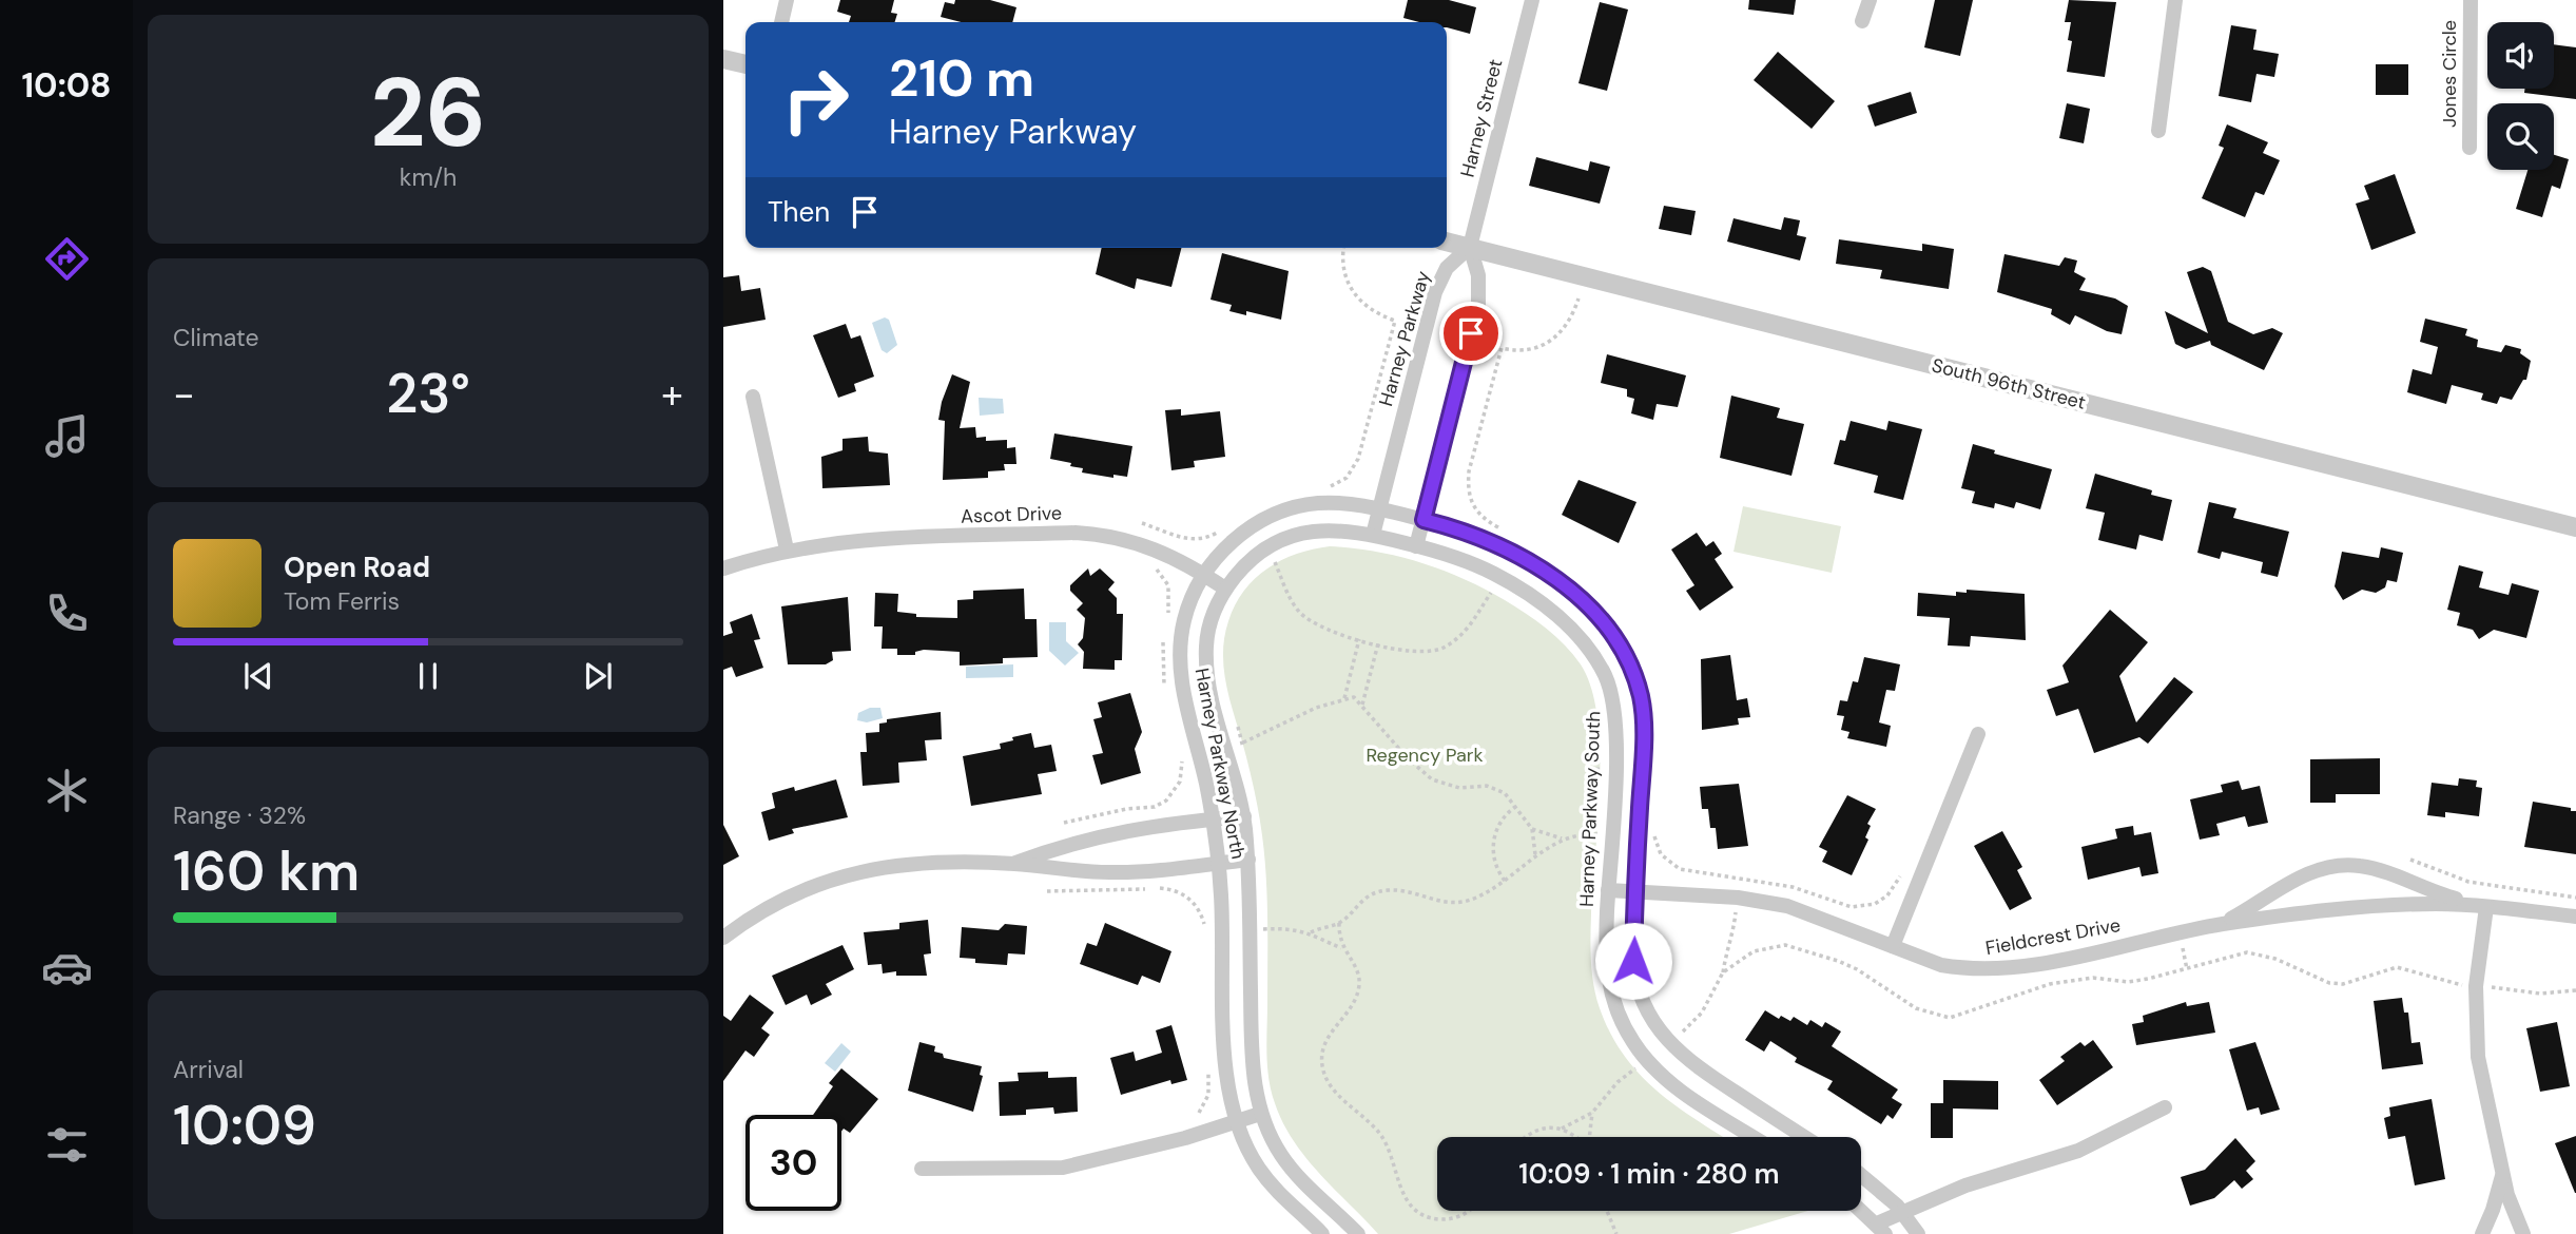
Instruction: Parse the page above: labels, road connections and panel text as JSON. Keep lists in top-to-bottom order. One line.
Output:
{"streets":{"street":["Jones Circle","Harney Street","Harney Parkway","South 96th Street","Ascot Drive","Harney Parkway North","Harney Parkway South","Fieldcrest Drive"]},"crossings":[["Harney Street","Harney Parkway"],["Harney Street","South 96th Street"],["Harney Parkway","South 96th Street"],["Harney Parkway","Harney Parkway North"],["Harney Parkway","Harney Parkway South"],["Ascot Drive","Harney Parkway North"],["Harney Parkway North","Harney Parkway South"],["Harney Parkway South","Fieldcrest Drive"]],"parks":["Regency Park"],"page":{"tabs":"10:08","tile":[["26","km/h"],"Climate",["Range · 32%","160 km"],["Arrival","10:09"]],"turn":["210 m","Harney Parkway"],"then":"Then","heat":["−","23°","+"],"song":["Open Road","Tom Ferris"],"limit":"30","trip":"10:09 · 1 min · 280 m"}}
